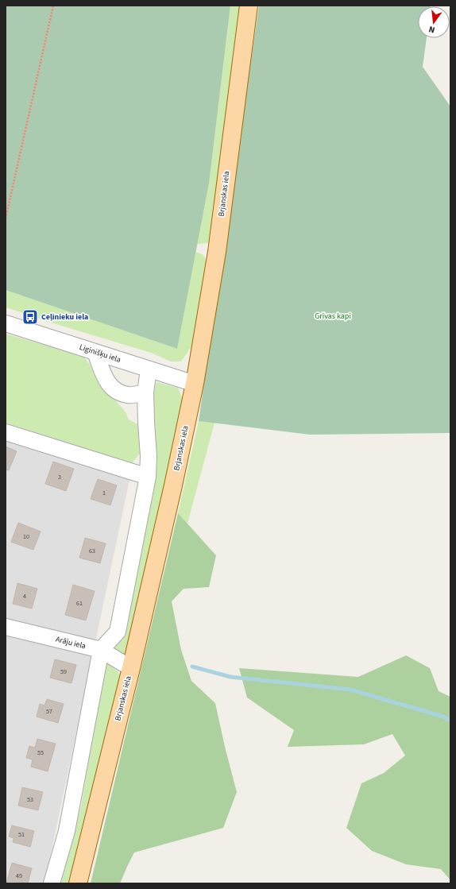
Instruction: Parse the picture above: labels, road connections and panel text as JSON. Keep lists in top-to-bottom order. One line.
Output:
{"streets":{"main road":["Brjanskas iela"],"street":["Liginišķu iela","Arāju iela"]},"crossings":[["Brjanskas iela","Liginišķu iela"],["Brjanskas iela","Arāju iela"]],"parks":["Grīvas kapi"],"places":{"bus stop":["Ceļinieku iela"]},"house_numbers":["3","1","10","63","4","61","59","57","55","53","51","49"],"north":"bottom"}
